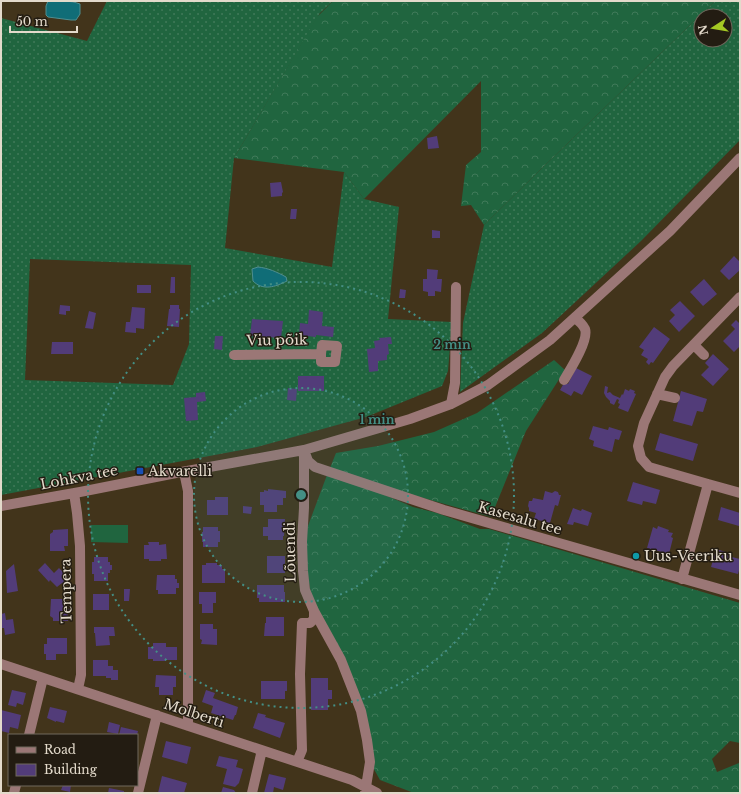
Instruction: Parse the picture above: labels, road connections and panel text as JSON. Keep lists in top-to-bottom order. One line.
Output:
{"streets":{"street":["Viu põik","Lohkva tee","Kasesalu tee","Lõuendi","Tempera","Molberti"]},"crossings":[["Lohkva tee","Kasesalu tee"],["Lohkva tee","Lõuendi"],["Lohkva tee","Tempera"],["Kasesalu tee","Lõuendi"],["Lõuendi","Molberti"],["Tempera","Molberti"]],"places":{"transit":["Akvarelli"],"other":["Uus-Veeriku"]},"legend":["Road","Building"],"scale_bar":"50 m","north":"left","rings":["2 min","1 min"]}
